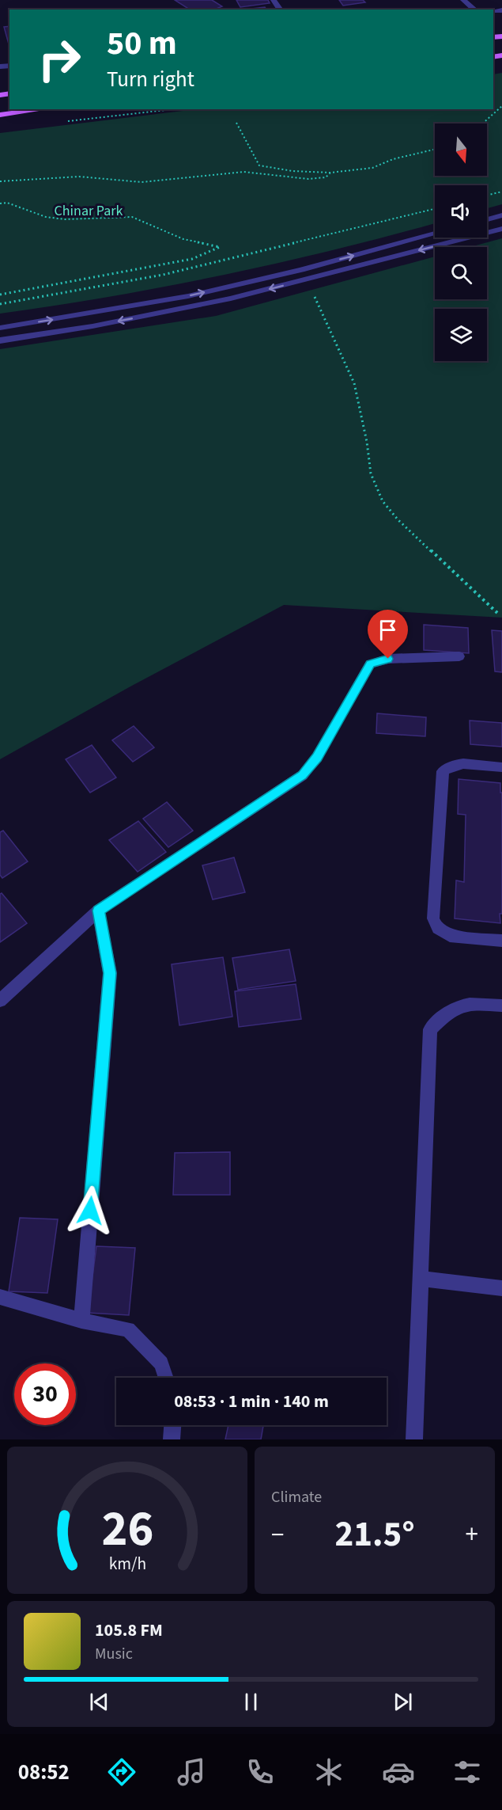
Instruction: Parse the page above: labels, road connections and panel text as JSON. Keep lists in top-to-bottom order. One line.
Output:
{"parks":["Chinar Park"],"north":"bottom","page":{"turn":["50 m","Turn right"],"limit":"30","trip":"08:53 · 1 min · 140 m","tile":"Climate","heat":["−","21.5°","+"],"song":["105.8 FM","Music"],"tabs":"08:52","gauge":["26","km/h"]}}
